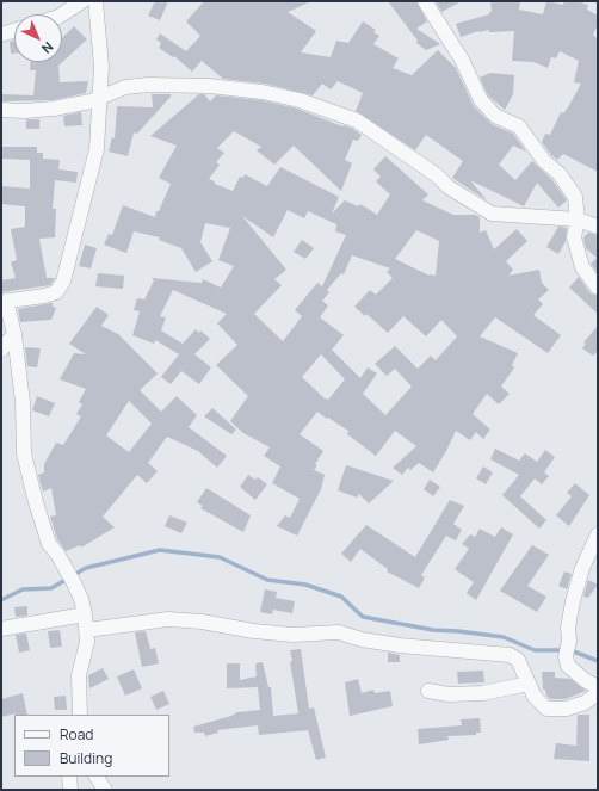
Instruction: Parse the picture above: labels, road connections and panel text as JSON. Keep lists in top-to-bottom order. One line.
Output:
{"legend":["Road","Building"],"north":"bottom right"}
